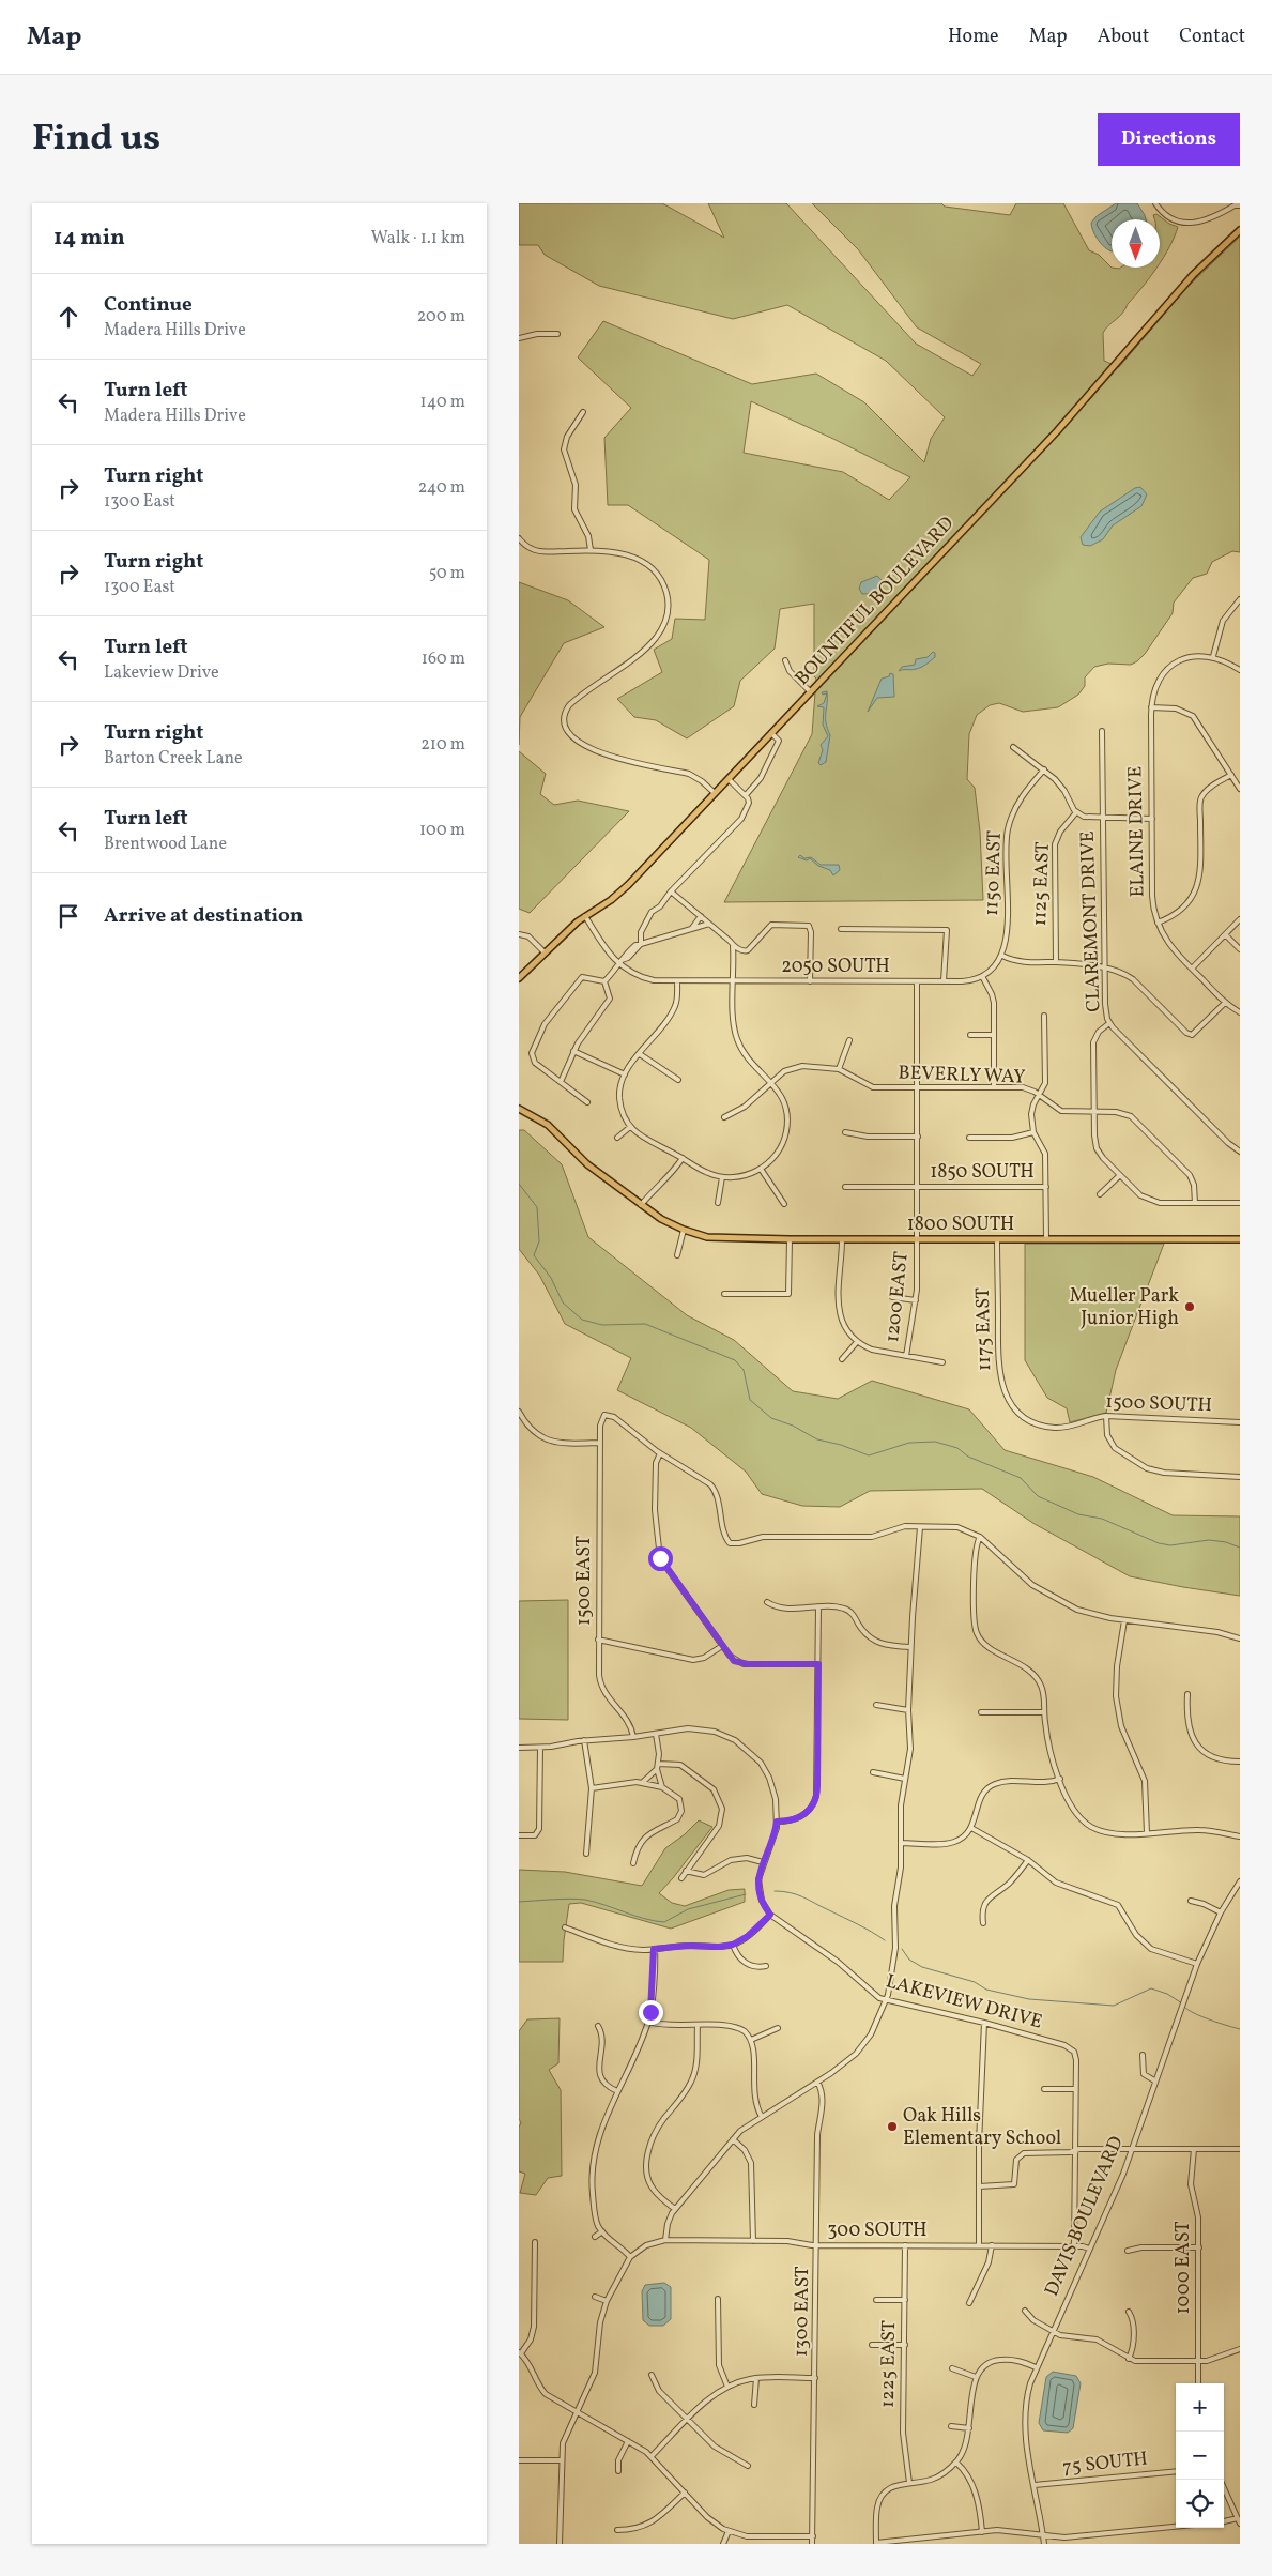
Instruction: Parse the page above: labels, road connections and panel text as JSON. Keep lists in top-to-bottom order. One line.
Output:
{"streets":{"main road":["BOUNTIFUL BOULEVARD","1800 SOUTH"],"street":["ELAINE DRIVE","1150 EAST","1125 EAST","CLAREMONT DRIVE","2050 SOUTH","BEVERLY WAY","1850 SOUTH","1200 EAST","1175 EAST","1500 SOUTH","1500 EAST","LAKEVIEW DRIVE","DAVIS BOULEVARD","300 SOUTH","1000 EAST","1300 EAST","1225 EAST","75 SOUTH"]},"crossings":[["BOUNTIFUL BOULEVARD","2050 SOUTH"],["2050 SOUTH","1200 EAST"],["BEVERLY WAY","1200 EAST"],["1850 SOUTH","1200 EAST"],["1800 SOUTH","1200 EAST"],["1800 SOUTH","1175 EAST"],["1175 EAST","1500 SOUTH"],["LAKEVIEW DRIVE","300 SOUTH"],["DAVIS BOULEVARD","300 SOUTH"],["DAVIS BOULEVARD","75 SOUTH"],["300 SOUTH","1300 EAST"],["300 SOUTH","1225 EAST"]],"places":["Mueller Park Junior High","Oak Hills Elementary School"],"north":"bottom","page":{"header":"Map","nav":["Home","Map","About","Contact"],"title":"Find us","buttons":"Directions","heading":["14 min","Walk · 1.1 km"],"list":[["Continue","Madera Hills Drive","200 m"],["Turn left","Madera Hills Drive","140 m"],["Turn right","1300 East","240 m"],["Turn right","1300 East","50 m"],["Turn left","Lakeview Drive","160 m"],["Turn right","Barton Creek Lane","210 m"],["Turn left","Brentwood Lane","100 m"],"Arrive at destination"],"map_buttons":["+","−"]}}
